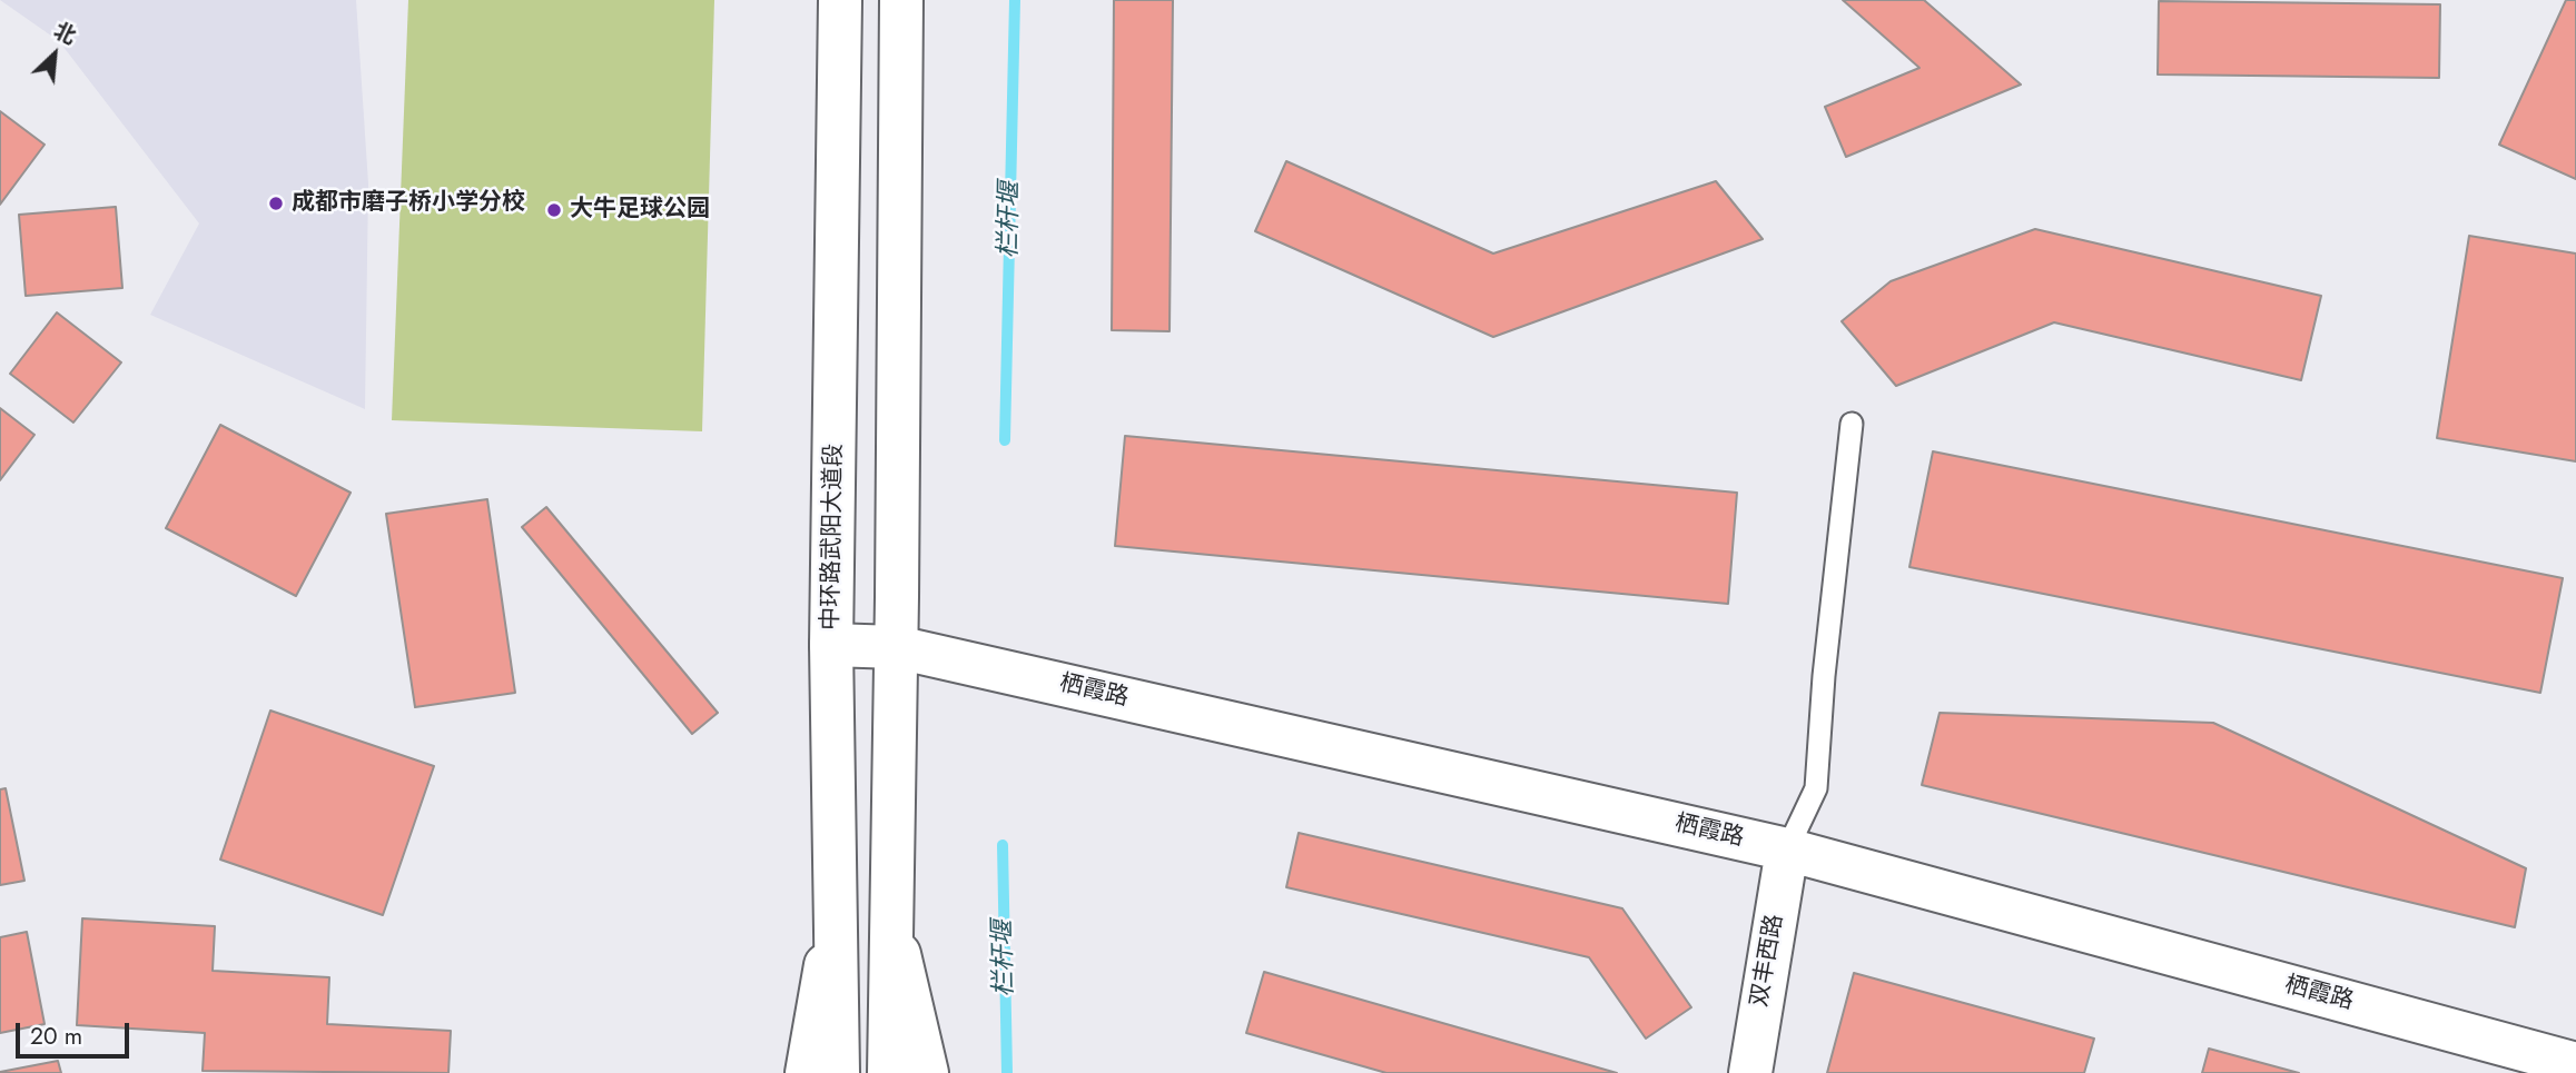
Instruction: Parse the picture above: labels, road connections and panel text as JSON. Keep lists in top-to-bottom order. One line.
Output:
{"streets":{"main road":["中环路武阳大道段","栖霞路","双丰西路"]},"crossings":[["中环路武阳大道段","栖霞路"],["栖霞路","双丰西路"]],"water":["栏杆堰"],"places":["成都市磨子桥小学分校","大牛足球公园"],"scale_bar":"20 m","north":"top right"}
